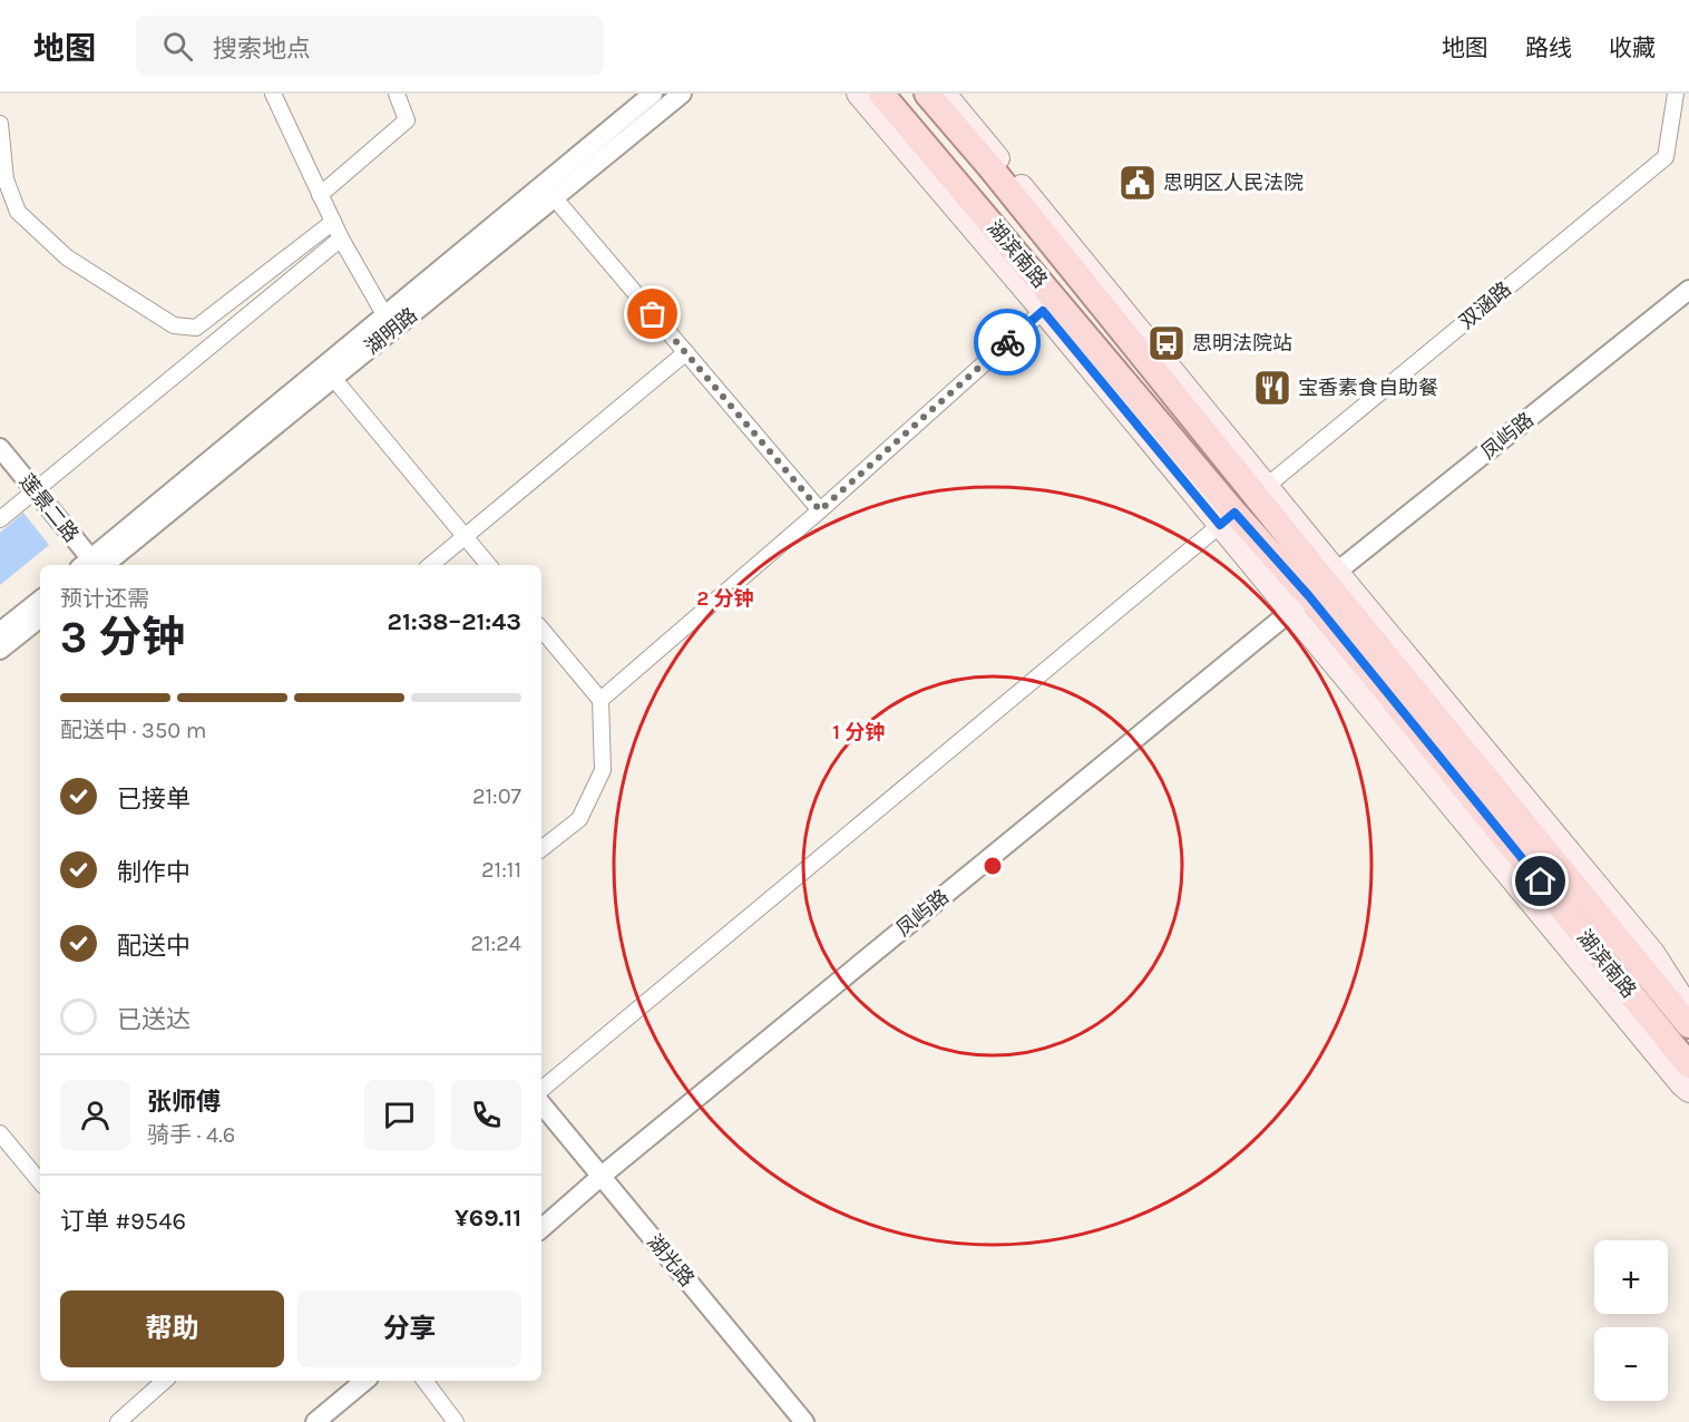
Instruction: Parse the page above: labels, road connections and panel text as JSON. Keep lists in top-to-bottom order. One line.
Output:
{"streets":{"main road":["湖滨南路"],"street":["双涵路","湖明路","凤屿路","莲景二路","湖光路"]},"crossings":[["湖滨南路","双涵路"],["湖滨南路","凤屿路"],["凤屿路","湖光路"]],"places":{"public building":["思明区人民法院"],"bus stop":["思明法院站"],"restaurant":["宝香素食自助餐"]},"page":{"header":"地图","search":"搜索地点","nav":["地图","路线","收藏"],"heading":["3 分钟","预计还需","21:38–21:43"],"panel":["张师傅","骑手 · 4.6","订单 #9546","¥69.11"],"bar":"配送中 · 350 m","list":[["已接单","21:07"],["制作中","21:11"],["配送中","21:24"],"已送达"],"map_buttons":["+","−"],"buttons":["帮助","分享"]},"rings":["2 分钟","1 分钟"]}
